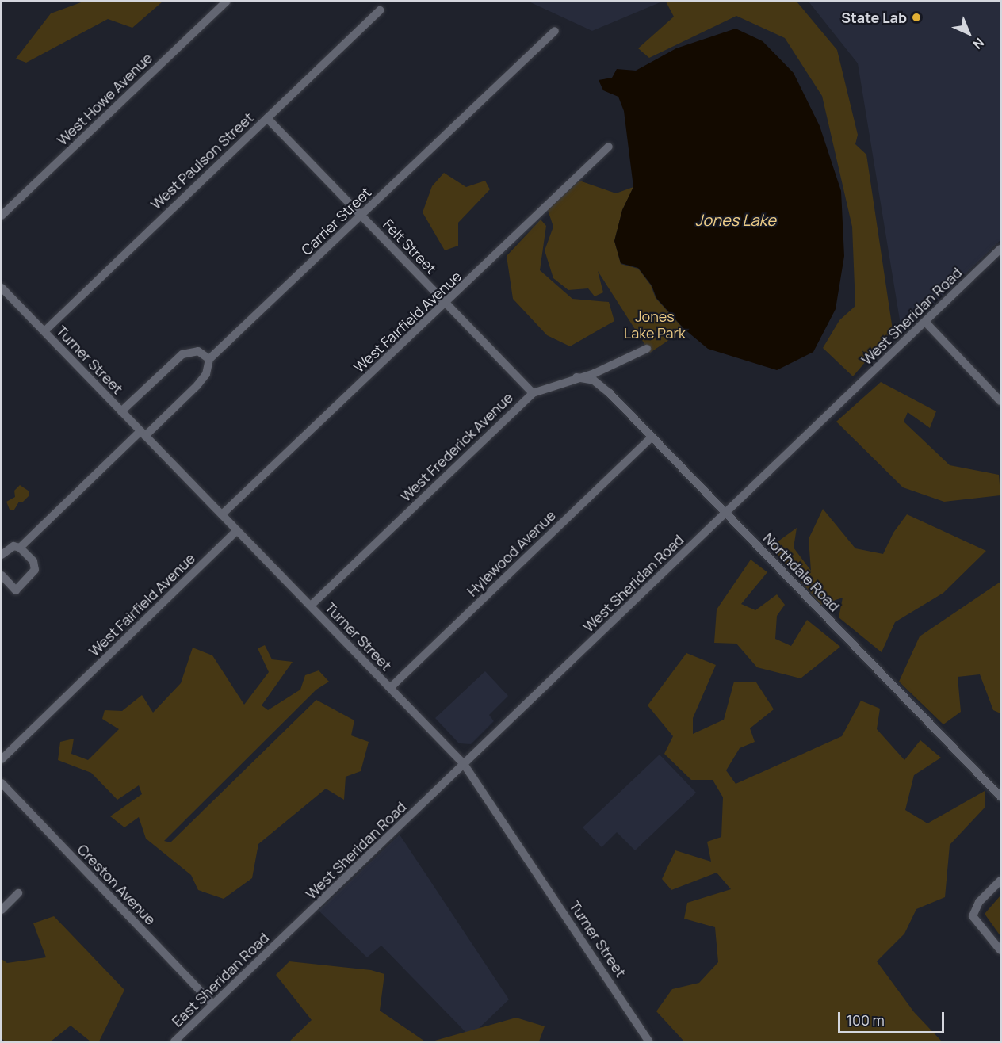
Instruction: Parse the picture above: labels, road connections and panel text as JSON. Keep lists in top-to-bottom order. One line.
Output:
{"streets":{"street":["West Howe Avenue","West Paulson Street","Carrier Street","Felt Street","West Sheridan Road","West Fairfield Avenue","Turner Street","West Frederick Avenue","Hylewood Avenue","Northdale Road","Creston Avenue","East Sheridan Road"]},"crossings":[["West Paulson Street","Felt Street"],["West Paulson Street","Turner Street"],["Carrier Street","Felt Street"],["Carrier Street","Turner Street"],["Felt Street","West Fairfield Avenue"],["Felt Street","West Frederick Avenue"],["West Sheridan Road","Turner Street"],["West Sheridan Road","Northdale Road"],["West Sheridan Road","East Sheridan Road"],["West Fairfield Avenue","Turner Street"],["Turner Street","West Frederick Avenue"],["Turner Street","Hylewood Avenue"],["West Frederick Avenue","Northdale Road"],["Hylewood Avenue","Northdale Road"],["Creston Avenue","East Sheridan Road"]],"water":["Jones Lake"],"parks":["Jones Lake Park"],"places":["State Lab"],"scale_bar":"100 m","north":"bottom right"}
